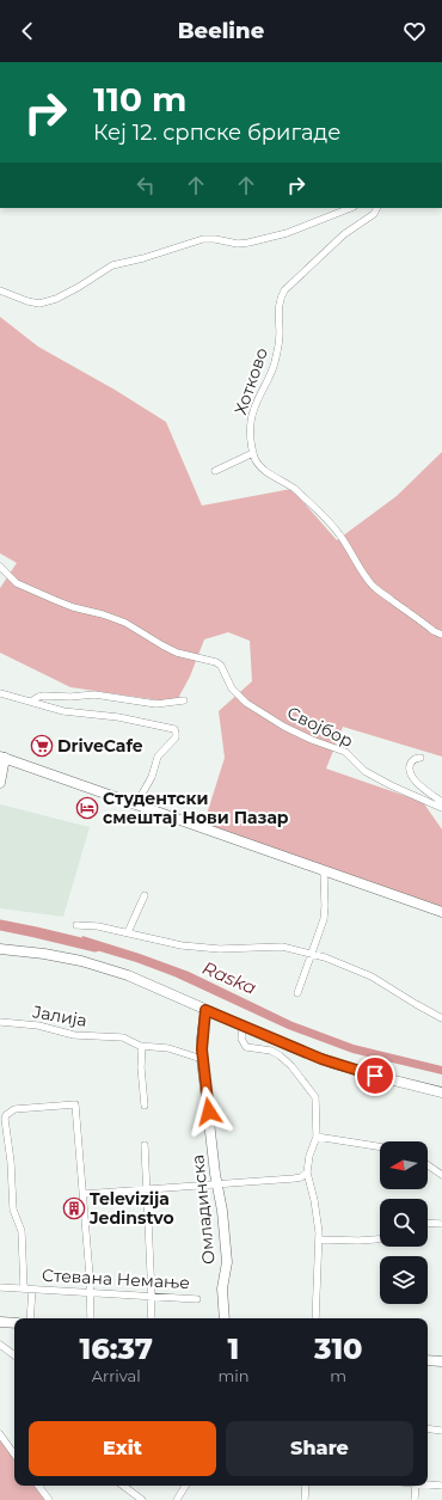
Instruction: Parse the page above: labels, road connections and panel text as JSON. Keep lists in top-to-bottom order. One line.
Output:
{"streets":{"street":["Хотково","Својбор","Јалија","Омладинска","Стевана Немање"]},"crossings":[["Јалија","Омладинска"]],"water":["Raska"],"places":{"supermarket":["DriveCafe"],"hotel":["Студентски смештај Нови Пазар"],"building":["Televizija Jedinstvo"]},"north":"left","page":{"header":"Beeline","turn":["110 m","Кеј 12. српске бригаде"],"eta":["16:37","Arrival","1","min","310","m"],"buttons":["Exit","Share"]}}
